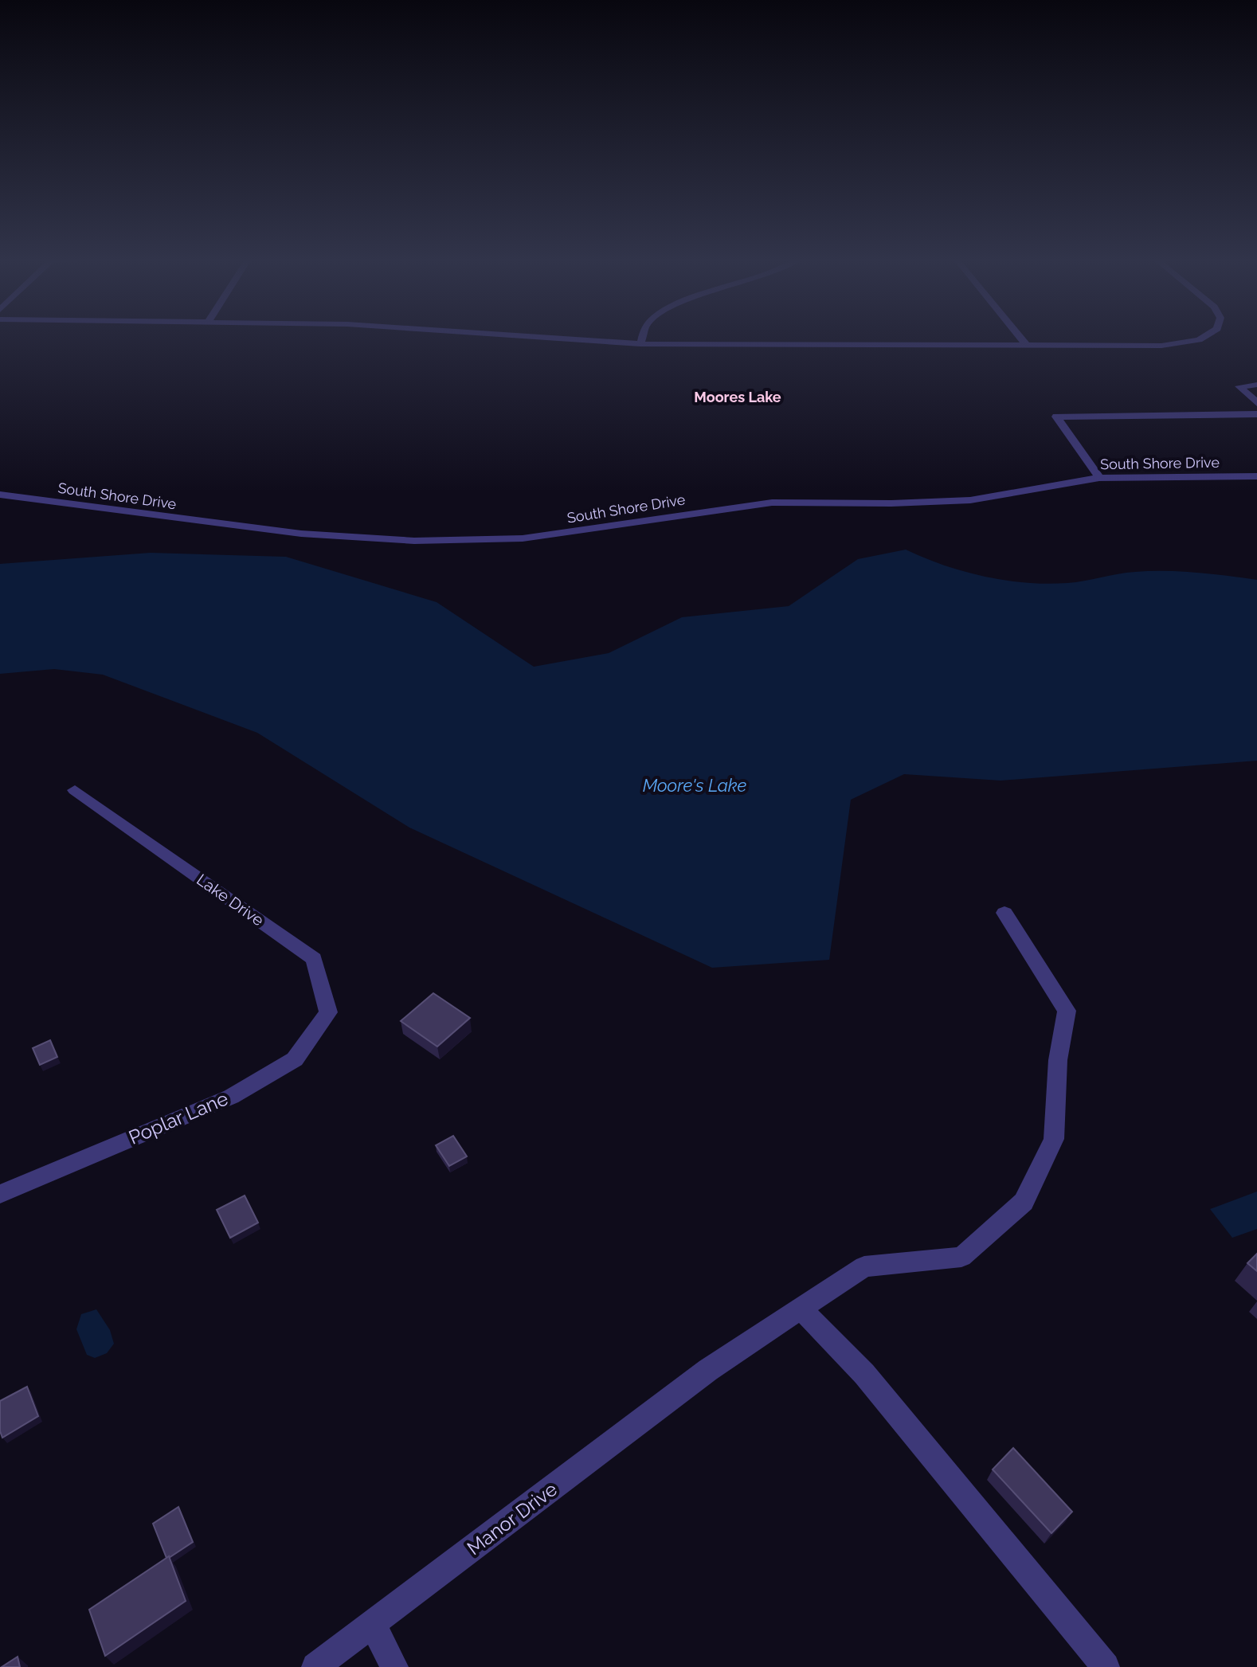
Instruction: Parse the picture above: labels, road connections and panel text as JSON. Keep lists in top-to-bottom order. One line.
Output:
{"streets":{"street":["South Shore Drive","Lake Drive","Poplar Lane","Manor Drive"]},"crossings":[["Lake Drive","Poplar Lane"]],"districts":["Moores Lake"],"water":["Moore's Lake"]}
